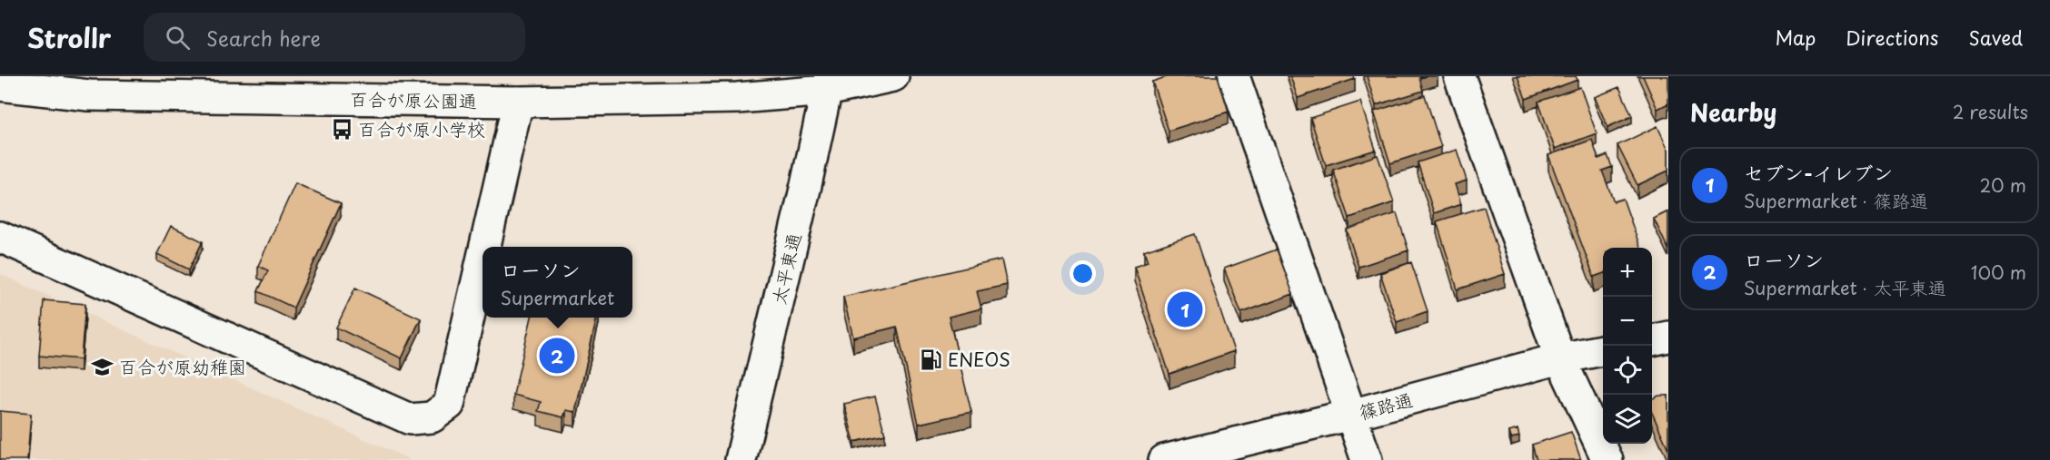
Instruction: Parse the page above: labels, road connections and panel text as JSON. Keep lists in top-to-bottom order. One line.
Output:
{"streets":{"street":["百合が原公園通","太平東通","篠路通"]},"crossings":[["百合が原公園通","太平東通"]],"places":{"bus stop":["百合が原小学校"],"fuel station":["ENEOS"],"school or university":["百合が原幼稚園"]},"page":{"header":"Strollr","search":"Search here","nav":["Map","Directions","Saved"],"heading":["Nearby","2 results"],"list":[{"mark":"1","name":"セブン-イレブン","note":"Supermarket · 篠路通","value":"20 m"},{"mark":"2","name":"ローソン","note":"Supermarket · 太平東通","value":"100 m"}],"popup":["ローソン","Supermarket"],"map_buttons":["+","−"],"pins":["1","2"]}}
